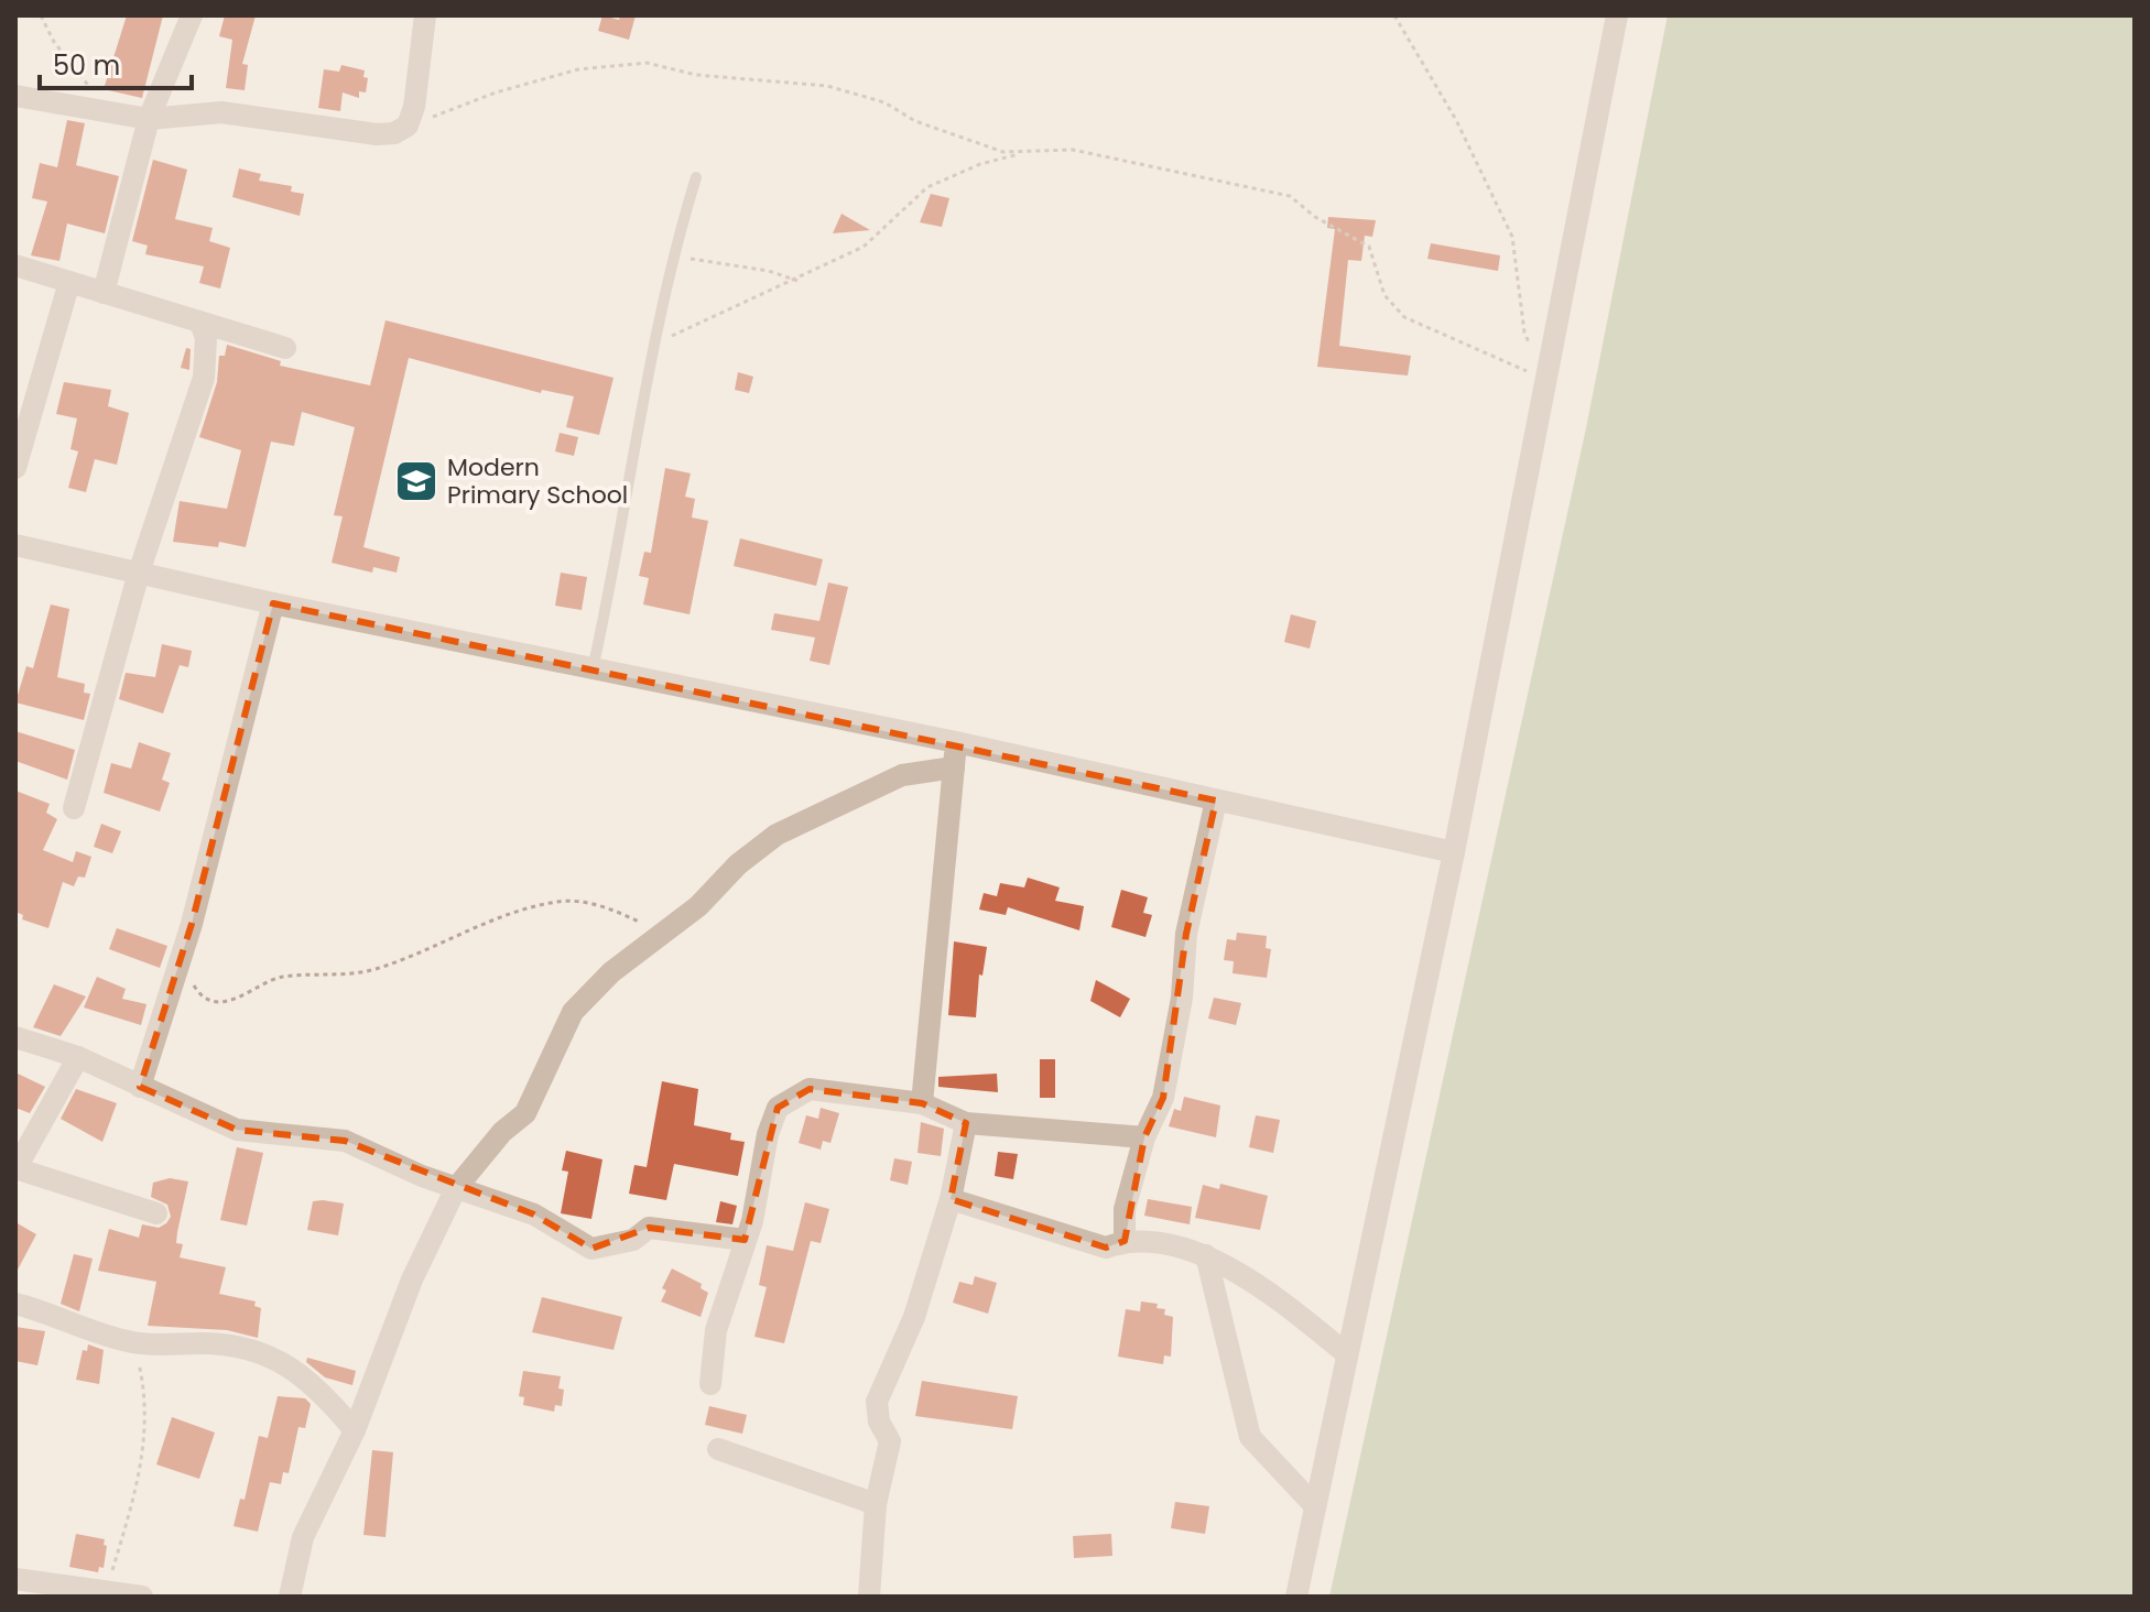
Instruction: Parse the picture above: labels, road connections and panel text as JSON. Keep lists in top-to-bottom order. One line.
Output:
{"places":{"school or university":["Modern Primary School"]},"scale_bar":"50 m"}
